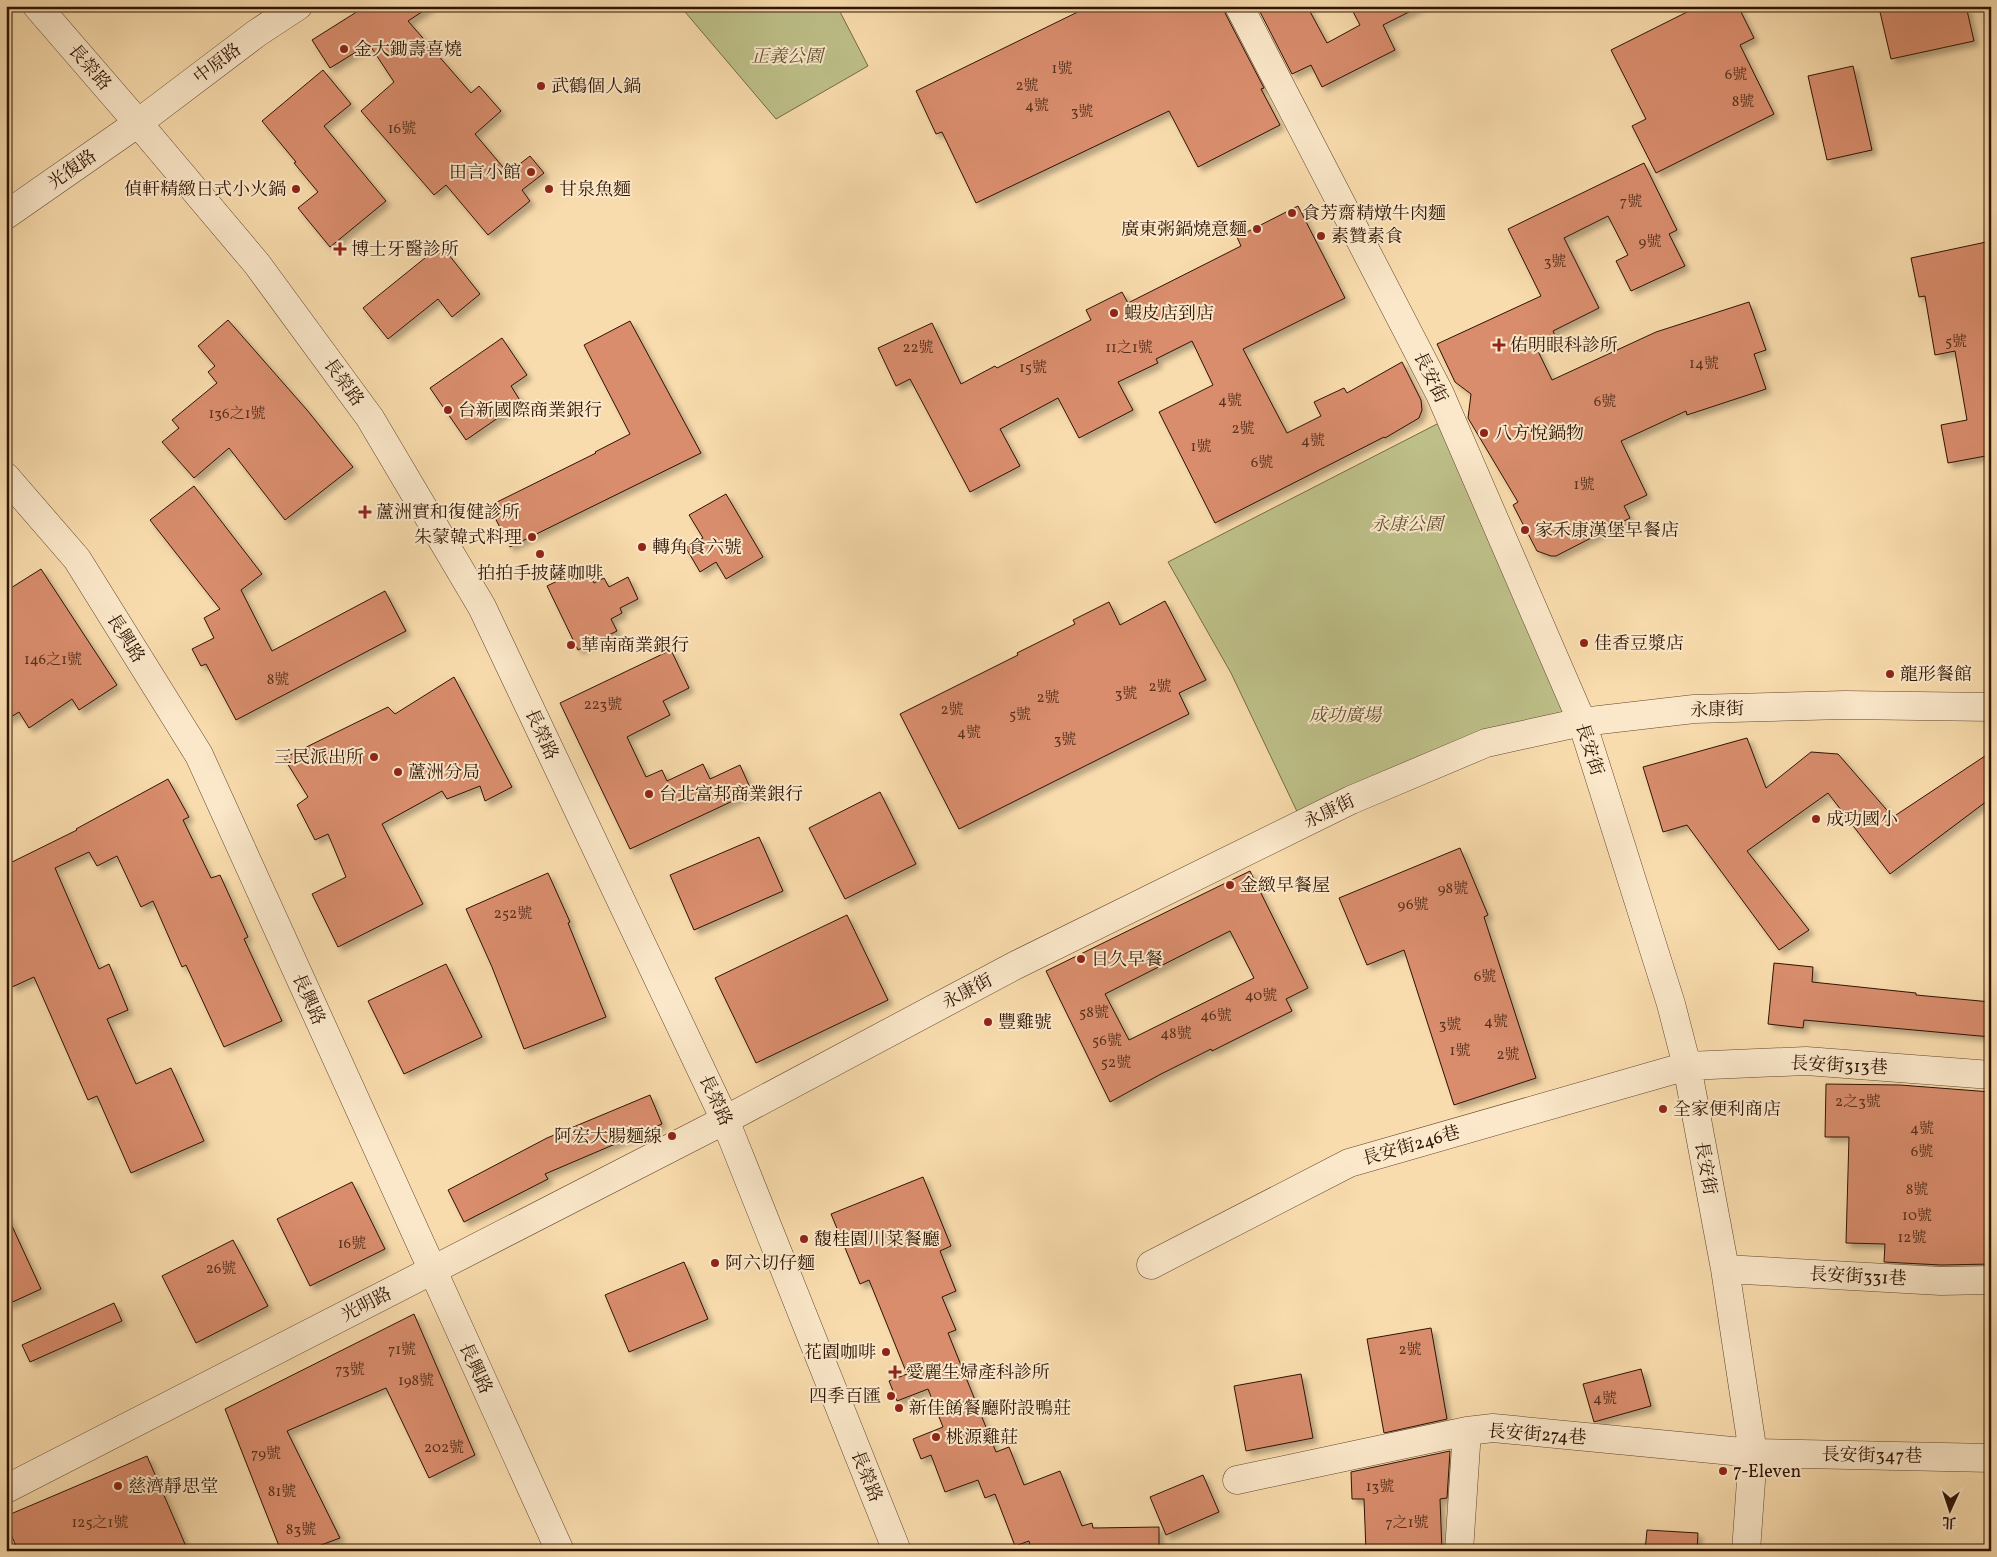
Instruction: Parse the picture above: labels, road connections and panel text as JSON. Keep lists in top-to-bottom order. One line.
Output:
{"streets":{"street":["中原路","長榮路","光復路","長安街","長興路","永康街","長安街313巷","長安街246巷","長安街331巷","光明路","長安街274巷","長安街347巷"]},"crossings":[["中原路","長榮路"],["中原路","光復路"],["長榮路","光復路"],["長榮路","永康街"],["長榮路","光明路"],["長安街","永康街"],["長安街","長安街313巷"],["長安街","長安街246巷"],["長安街","長安街331巷"],["長安街","長安街274巷"],["長安街","長安街347巷"],["長興路","光明路"],["永康街","光明路"],["長安街313巷","長安街246巷"],["長安街274巷","長安街347巷"]],"parks":["正義公園","永康公園","成功廣場"],"places":{"other":["金大鋤壽喜燒","武鶴個人鍋","田言小館","偵軒精緻日式小火鍋","甘泉魚麵","食芳齋精燉牛肉麵","廣東粥鍋燒意麵","素贊素食","蝦皮店到店","台新國際商業銀行","八方悅鍋物","家禾康漢堡早餐店","朱蒙韓式料理","轉角食六號","拍拍手披薩咖啡","佳香豆漿店","華南商業銀行","龍形餐館","三民派出所","蘆洲分局","台北富邦商業銀行","成功國小","金緻早餐屋","日久早餐","豐雞號","全家便利商店","阿宏大腸麵線","馥桂園川菜餐廳","阿六切仔麵","花園咖啡","四季百匯","新佳餚餐廳附設鴨莊","桃源雞莊","7-Eleven","慈濟靜思堂"],"health":["博士牙醫診所","佑明眼科診所","蘆洲實和復健診所","愛麗生婦產科診所"]},"house_numbers":["1號","6號","2號","8號","4號","3號","16號","7號","9號","3號","5號","22號","11之1號","14號","15號","4號","6號","136之1號","2號","4號","1號","6號","1號","146之1號","8號","2號","3號","2號","223號","2號","5號","4號","3號","98號","96號","252號","6號","40號","58號","46號","4號","3號","48號","56號","1號","2號","52號","2之3號","4號","6號","8號","10號","12號","16號","26號","71號","2號","73號","198號","4號","202號","79號","13號","81號","125之1號","7之1號","83號"],"north":"bottom"}
